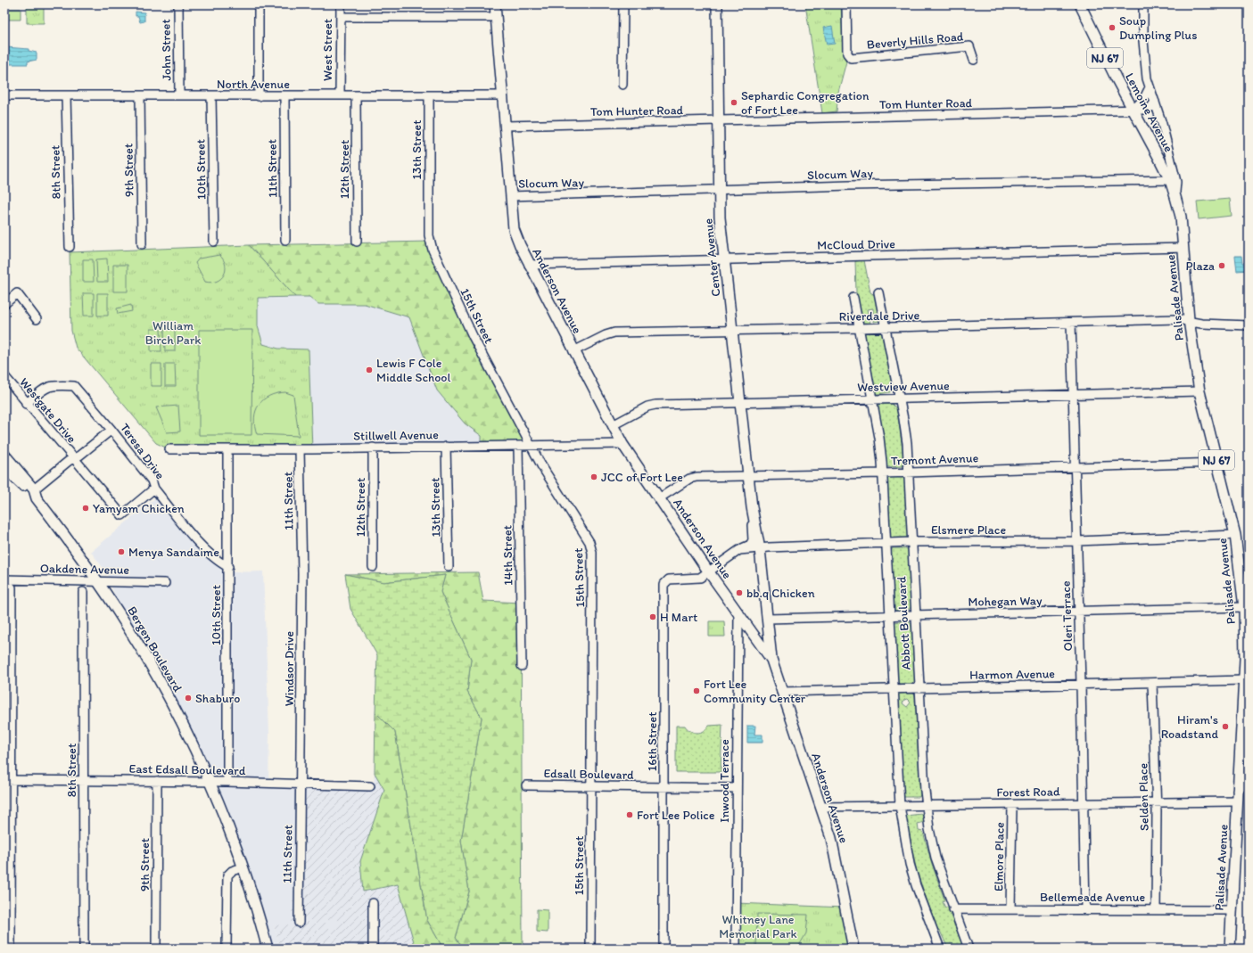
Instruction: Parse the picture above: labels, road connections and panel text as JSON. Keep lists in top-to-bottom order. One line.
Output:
{"streets":{"main road":["NJ 67","Lemoine Avenue","Center Avenue","Anderson Avenue","Palisade Avenue","Bergen Boulevard"],"street":["Beverly Hills Road","John Street","West Street","North Avenue","Tom Hunter Road","13th Street","11th Street","10th Street","12th Street","9th Street","8th Street","Slocum Way","McCloud Drive","15th Street","Riverdale Drive","Westview Avenue","Westgate Drive","Stillwell Avenue","Teresa Drive","Tremont Avenue","Elsmere Place","14th Street","Oakdene Avenue","Mohegan Way","Oleri Terrace","Abbott Boulevard","Windsor Drive","Harmon Avenue","16th Street","East Edsall Boulevard","Edsall Boulevard","Inwood Terrace","Forest Road","Selden Place","Elmore Place","Bellemeade Avenue"]},"crossings":[["John Street","North Avenue"],["West Street","North Avenue"],["North Avenue","13th Street"],["North Avenue","11th Street"],["North Avenue","10th Street"],["North Avenue","12th Street"],["North Avenue","9th Street"],["North Avenue","8th Street"],["North Avenue","Anderson Avenue"],["Tom Hunter Road","Lemoine Avenue"],["Tom Hunter Road","Center Avenue"],["Tom Hunter Road","Anderson Avenue"],["Lemoine Avenue","Slocum Way"],["Lemoine Avenue","Palisade Avenue"],["13th Street","15th Street"],["13th Street","Stillwell Avenue"],["11th Street","Stillwell Avenue"],["11th Street","Windsor Drive"],["11th Street","East Edsall Boulevard"],["10th Street","Stillwell Avenue"],["10th Street","Teresa Drive"],["10th Street","East Edsall Boulevard"],["12th Street","Stillwell Avenue"],["9th Street","East Edsall Boulevard"],["8th Street","East Edsall Boulevard"],["Slocum Way","Center Avenue"],["Slocum Way","Anderson Avenue"],["McCloud Drive","Center Avenue"],["McCloud Drive","Anderson Avenue"],["McCloud Drive","Palisade Avenue"],["Center Avenue","Anderson Avenue"],["Center Avenue","Riverdale Drive"],["Center Avenue","Westview Avenue"],["Center Avenue","Tremont Avenue"],["Center Avenue","Elsmere Place"],["Center Avenue","Mohegan Way"],["Anderson Avenue","Riverdale Drive"],["Anderson Avenue","Westview Avenue"],["Anderson Avenue","Stillwell Avenue"],["Anderson Avenue","Tremont Avenue"],["Anderson Avenue","Harmon Avenue"],["Anderson Avenue","16th Street"],["Anderson Avenue","Inwood Terrace"],["Anderson Avenue","Forest Road"],["Palisade Avenue","Riverdale Drive"],["Palisade Avenue","Westview Avenue"],["Palisade Avenue","Tremont Avenue"],["Palisade Avenue","Elsmere Place"],["Palisade Avenue","Mohegan Way"],["Palisade Avenue","Harmon Avenue"],["Palisade Avenue","Forest Road"],["Palisade Avenue","Bellemeade Avenue"],["15th Street","Stillwell Avenue"],["15th Street","Edsall Boulevard"],["Riverdale Drive","Oleri Terrace"],["Riverdale Drive","Abbott Boulevard"],["Westview Avenue","Oleri Terrace"],["Westview Avenue","Abbott Boulevard"],["Westgate Drive","Teresa Drive"],["Stillwell Avenue","14th Street"],["Tremont Avenue","Oleri Terrace"],["Tremont Avenue","Abbott Boulevard"],["Elsmere Place","Oleri Terrace"],["Elsmere Place","Abbott Boulevard"],["Oakdene Avenue","Bergen Boulevard"],["Mohegan Way","Oleri Terrace"],["Mohegan Way","Abbott Boulevard"],["Oleri Terrace","Harmon Avenue"],["Oleri Terrace","Forest Road"],["Oleri Terrace","Bellemeade Avenue"],["Abbott Boulevard","Harmon Avenue"],["Abbott Boulevard","Forest Road"],["Abbott Boulevard","Bellemeade Avenue"],["Bergen Boulevard","East Edsall Boulevard"],["Windsor Drive","East Edsall Boulevard"],["Harmon Avenue","Selden Place"],["16th Street","Edsall Boulevard"],["Edsall Boulevard","Inwood Terrace"],["Forest Road","Selden Place"],["Forest Road","Elmore Place"],["Selden Place","Bellemeade Avenue"],["Elmore Place","Bellemeade Avenue"]],"parks":["William Birch Park","Whitney Lane Memorial Park"],"places":["Soup Dumpling Plus","Sephardic Congregation of Fort Lee","Plaza","Lewis F Cole Middle School","JCC of Fort Lee","Yamyam Chicken","Menya Sandaime","bb.q Chicken","H Mart","Fort Lee Community Center","Shaburo","Hiram's Roadstand","Fort Lee Police"]}
